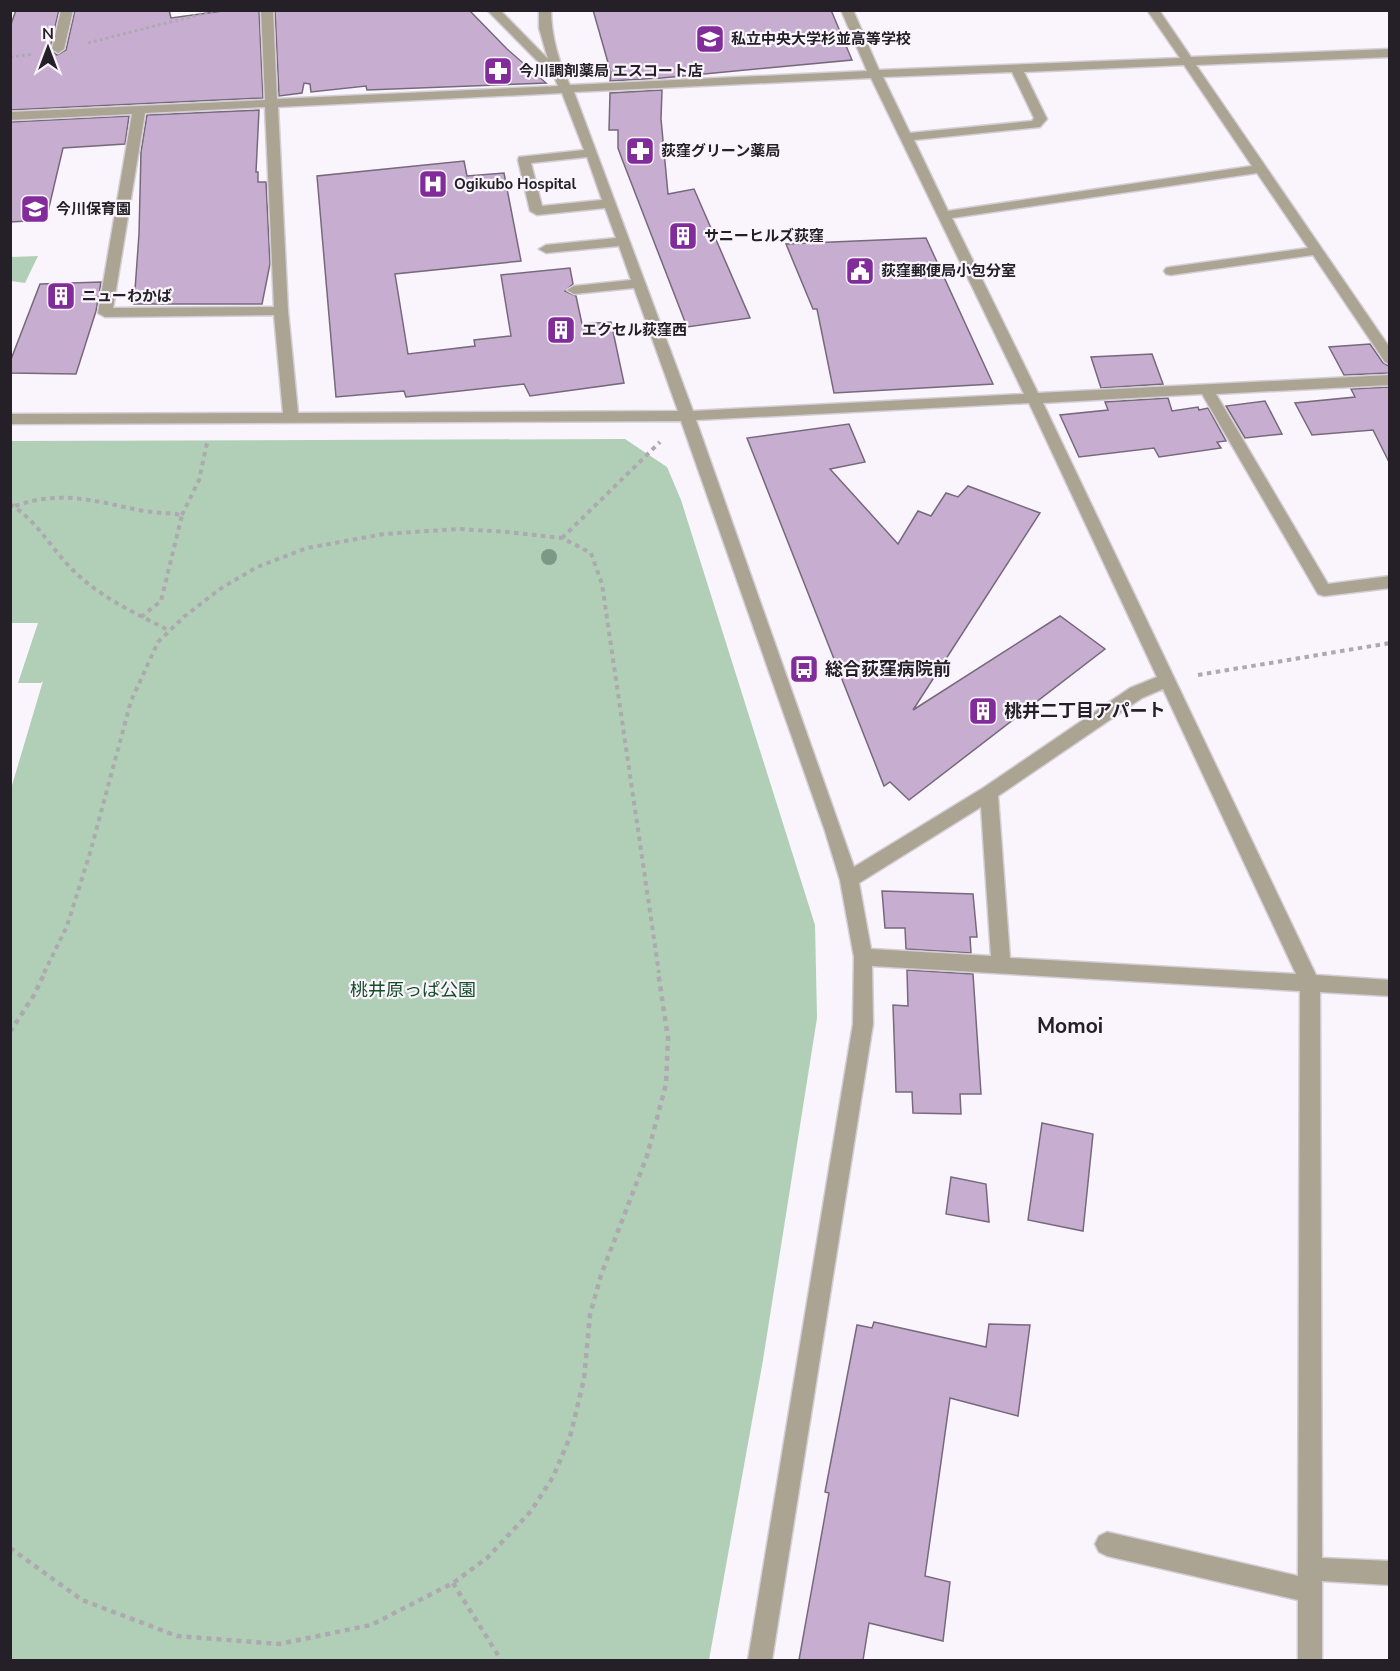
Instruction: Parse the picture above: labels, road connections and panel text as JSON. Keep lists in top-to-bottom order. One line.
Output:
{"districts":["Momoi"],"parks":["桃井原っぱ公園"],"places":{"school or university":["私立中央大学杉並高等学校","今川保育園"],"pharmacy":["今川調剤薬局 エスコート店","荻窪グリーン薬局"],"hospital":["Ogikubo Hospital"],"building":["サニーヒルズ荻窪","ニューわかば","エクセル荻窪西","桃井二丁目アパート"],"public building":["荻窪郵便局小包分室"],"bus stop":["総合荻窪病院前"]},"north":"top"}
